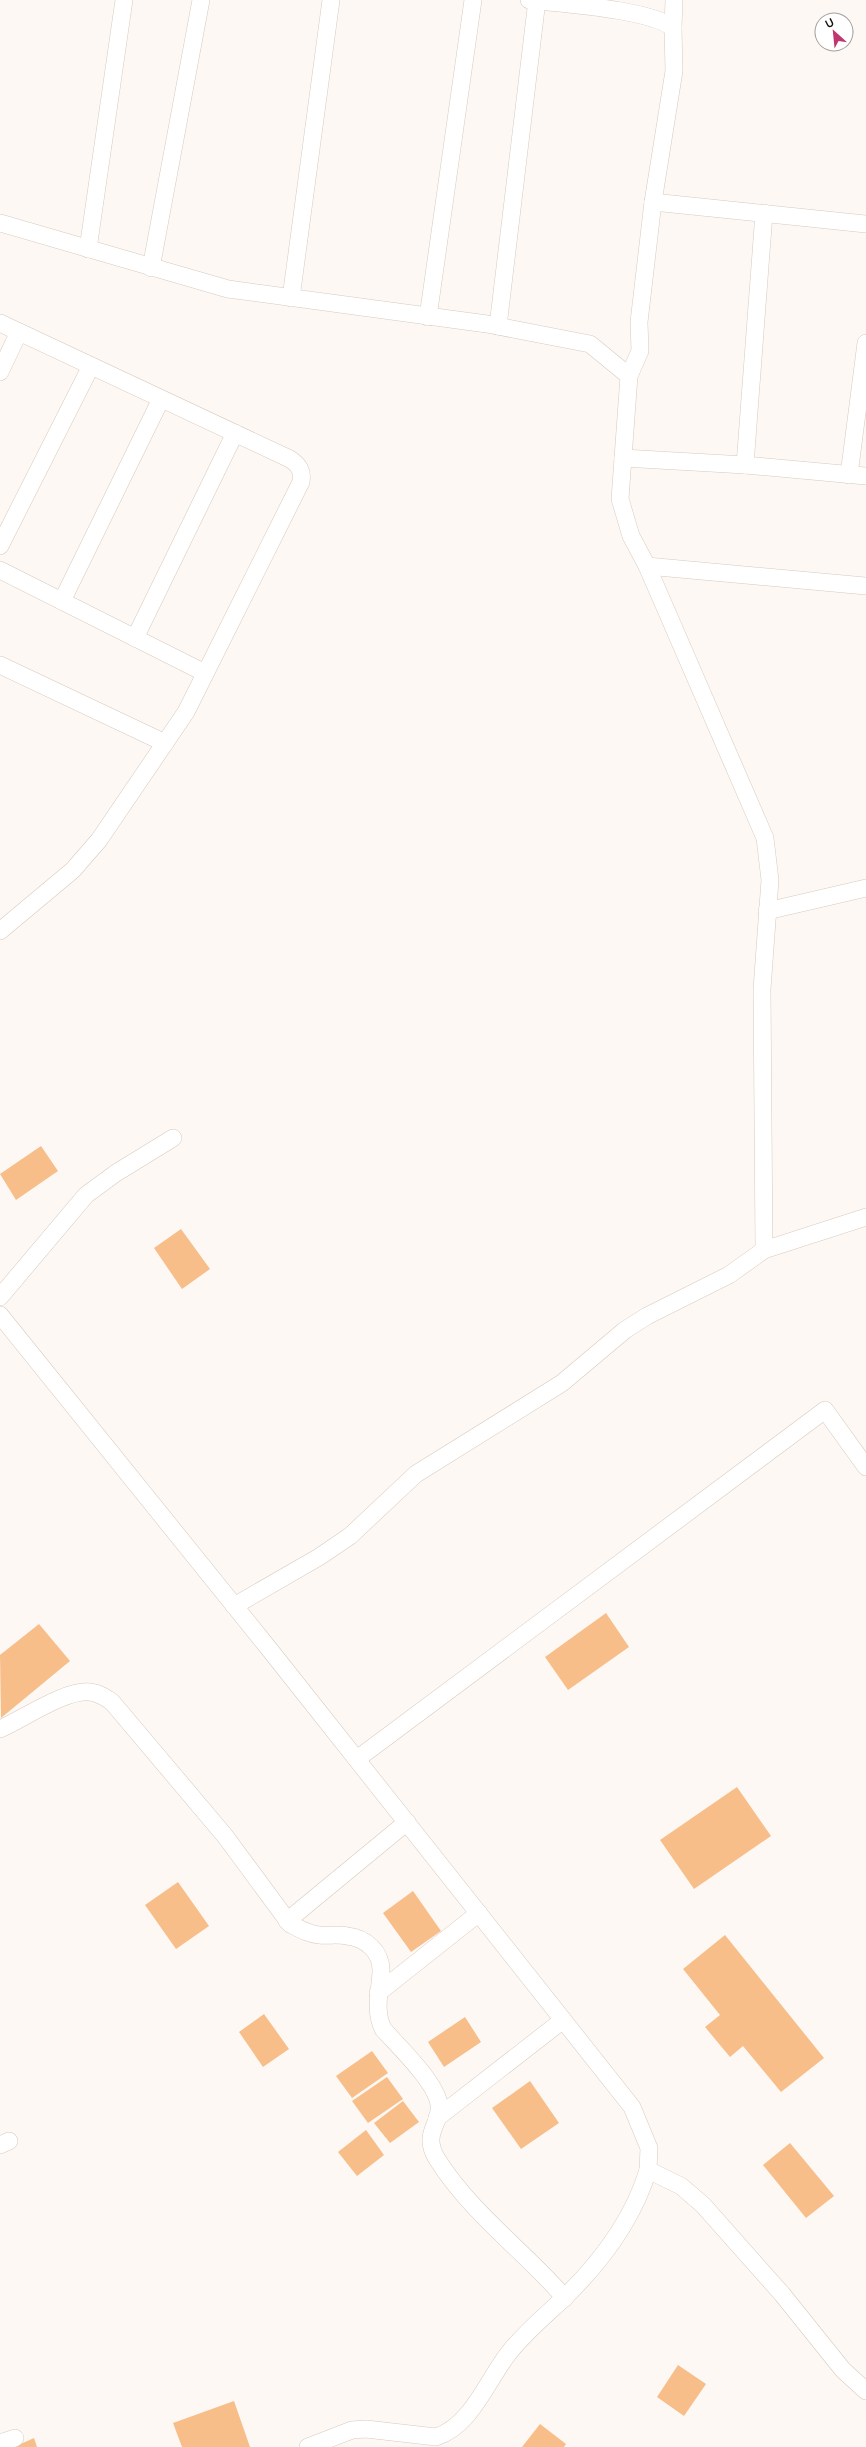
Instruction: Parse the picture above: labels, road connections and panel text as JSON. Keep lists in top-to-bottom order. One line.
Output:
{"north":"top left"}
